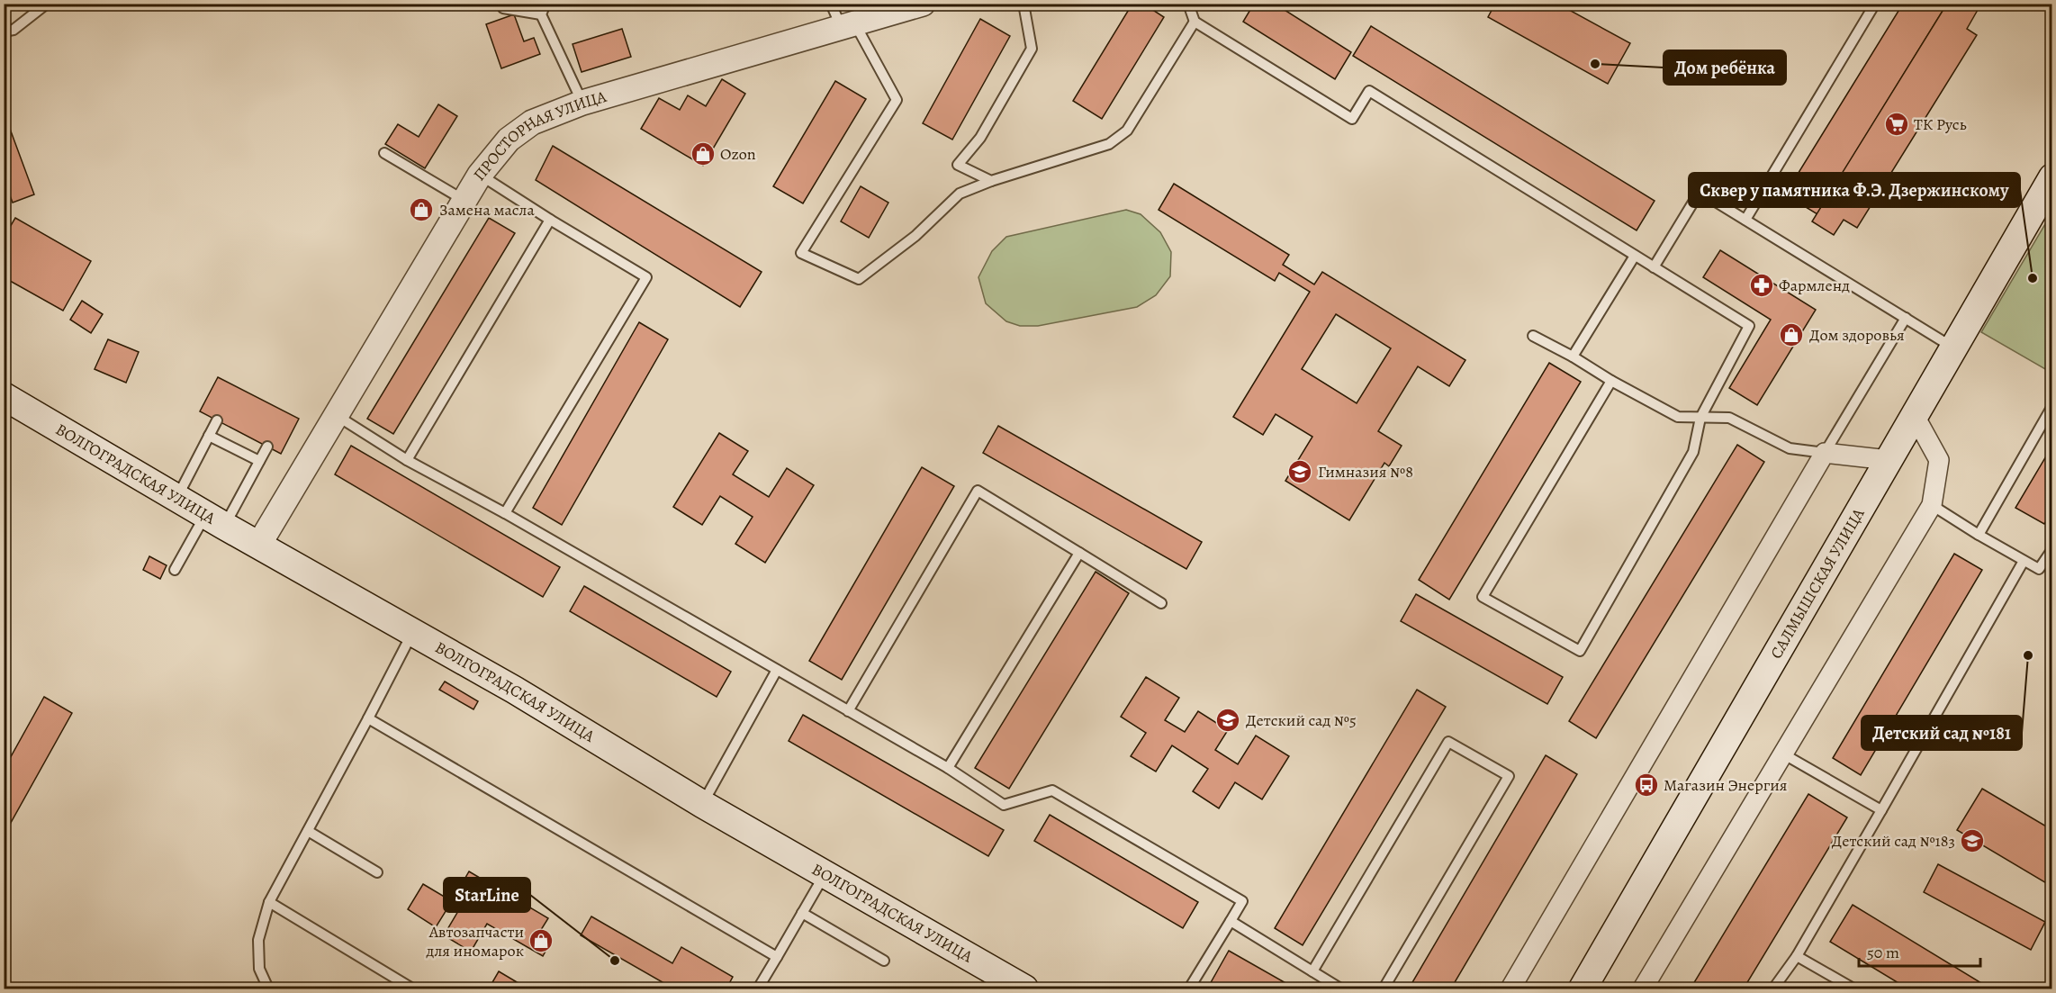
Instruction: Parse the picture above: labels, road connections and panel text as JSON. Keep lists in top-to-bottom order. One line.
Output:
{"streets":{"main road":["ВОЛГОГРАДСКАЯ УЛИЦА","САЛМЫШСКАЯ УЛИЦА"],"street":["ПРОСТОРНАЯ УЛИЦА"]},"crossings":[["ПРОСТОРНАЯ УЛИЦА","ВОЛГОГРАДСКАЯ УЛИЦА"]],"places":{"other":["Дом ребёнка","Сквер у памятника Ф.Э. Дзержинскому","Детский сад №181","StarLine"],"supermarket":["ТК Русь"],"shop":["Ozon","Замена масла","Дом здоровья","Автозапчасти для иномарок"],"pharmacy":["Фармленд"],"school or university":["Гимназия №8","Детский сад №5","Детский сад №183"],"bus stop":["Магазин Энергия"]},"scale_bar":"50 m"}
